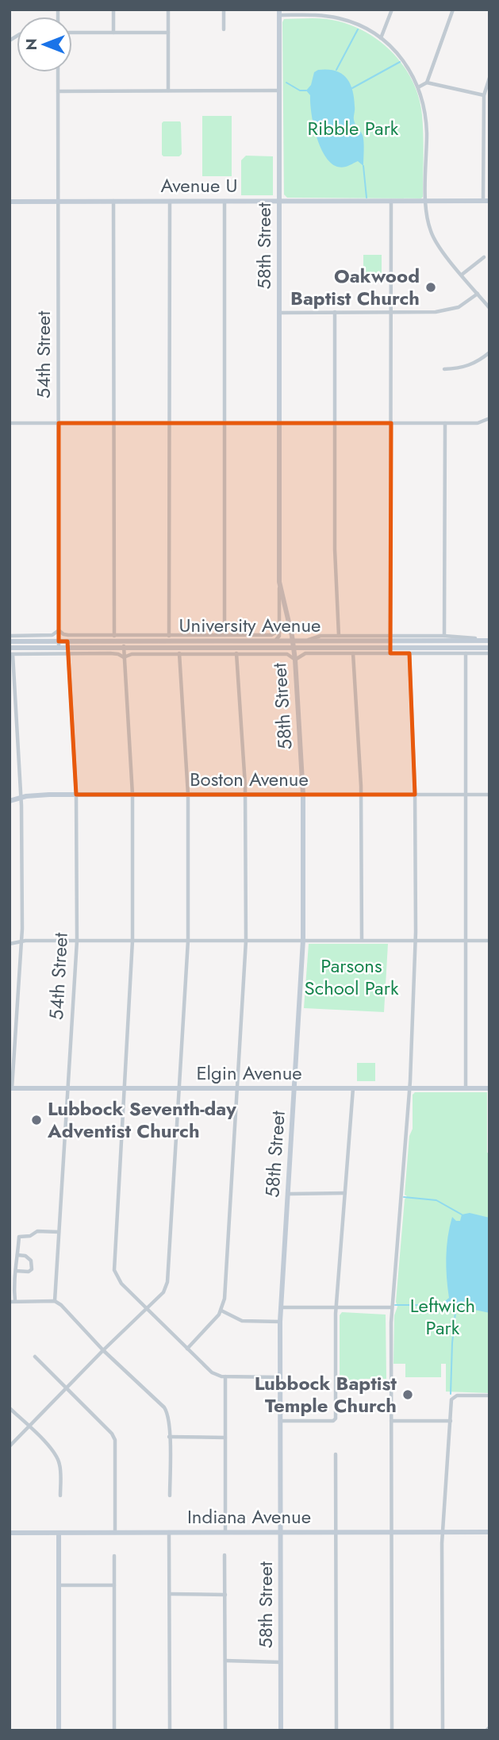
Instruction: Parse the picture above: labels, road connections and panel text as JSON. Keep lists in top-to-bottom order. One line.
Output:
{"streets":{"street":["Avenue U","58th Street","54th Street","University Avenue","Boston Avenue","Elgin Avenue","Indiana Avenue"]},"crossings":[["Avenue U","58th Street"],["Avenue U","54th Street"],["58th Street","University Avenue"],["58th Street","Boston Avenue"],["58th Street","Elgin Avenue"],["58th Street","Indiana Avenue"],["54th Street","University Avenue"],["54th Street","Boston Avenue"],["54th Street","Elgin Avenue"]],"parks":["Ribble Park","Parsons School Park","Leftwich Park"],"places":["Oakwood Baptist Church","Lubbock Seventh-day Adventist Church","Lubbock Baptist Temple Church"],"north":"left"}
